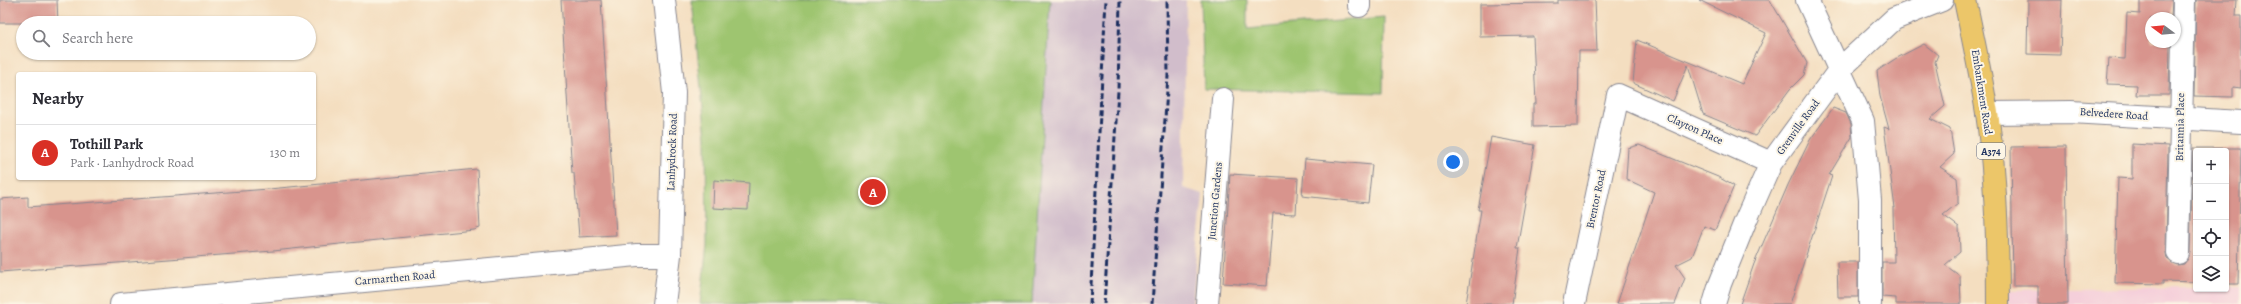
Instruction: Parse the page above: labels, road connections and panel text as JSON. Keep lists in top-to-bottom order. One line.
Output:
{"streets":{"main road":["Embankment Road","A374"],"street":["Belvedere Road","Grenville Road","Britannia Place","Clayton Place","Lanhydrock Road","Brentor Road","Junction Gardens","Carmarthen Road"]},"crossings":[["Embankment Road","Belvedere Road"],["Belvedere Road","Britannia Place"],["Grenville Road","Clayton Place"],["Clayton Place","Brentor Road"],["Lanhydrock Road","Carmarthen Road"]],"north":"left","page":{"search":"Search here","heading":"Nearby","list":[{"mark":"A","name":"Tothill Park","note":"Park · Lanhydrock Road","value":"130 m"}],"map_buttons":["+","−"],"pins":"A"}}
